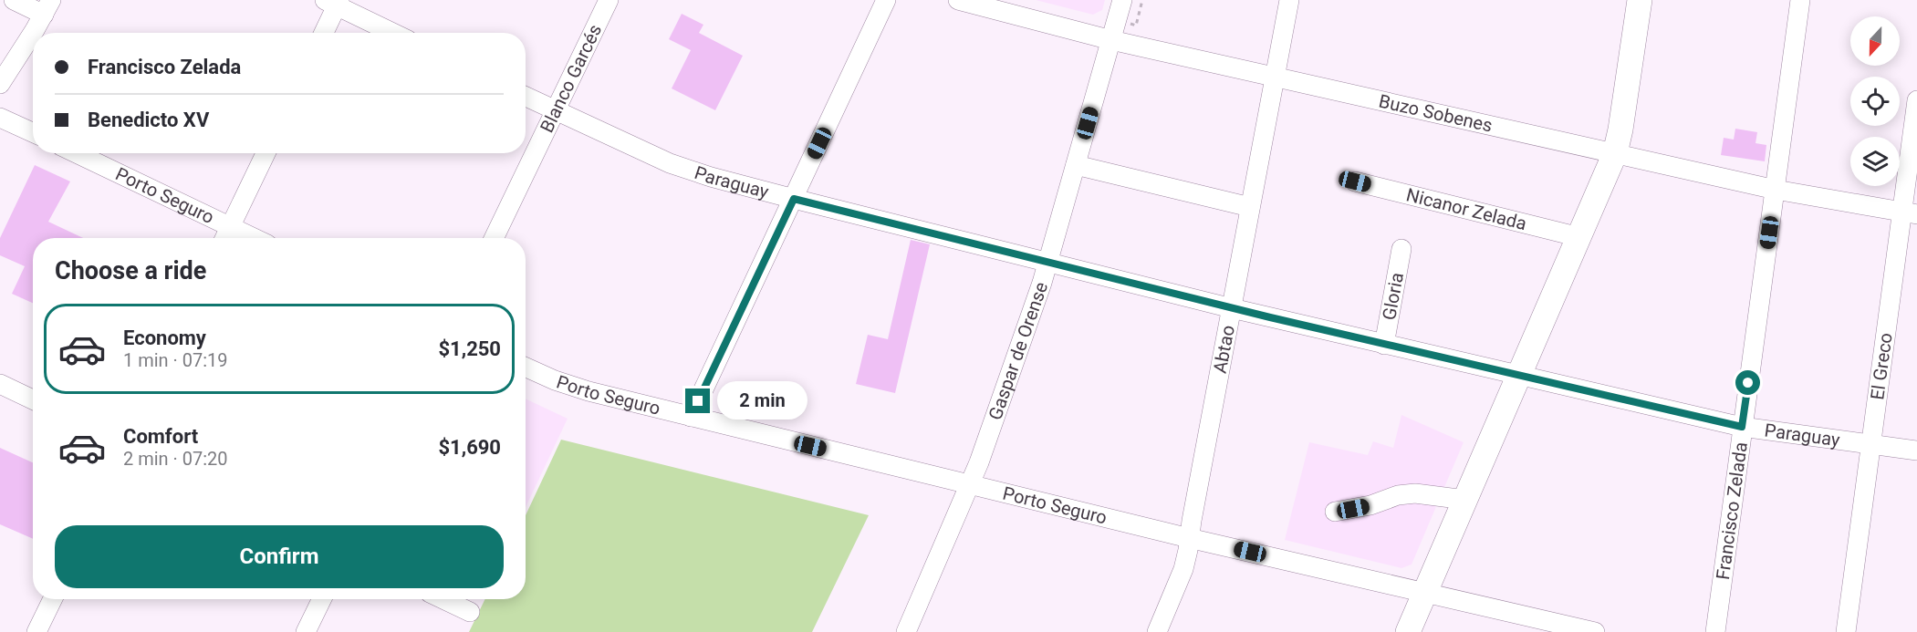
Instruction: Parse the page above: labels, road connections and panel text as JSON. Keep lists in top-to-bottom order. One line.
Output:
{"streets":{"street":["Blanco Garcés","Buzo Sobenes","Paraguay","Porto Seguro","Nicanor Zelada","Gloria","Abtao","Gaspar de Orense","El Greco","Francisco Zelada"]},"crossings":[["Blanco Garcés","Paraguay"],["Buzo Sobenes","Abtao"],["Buzo Sobenes","Gaspar de Orense"],["Buzo Sobenes","El Greco"],["Buzo Sobenes","Francisco Zelada"],["Paraguay","Gloria"],["Paraguay","Abtao"],["Paraguay","Gaspar de Orense"],["Paraguay","El Greco"],["Paraguay","Francisco Zelada"],["Porto Seguro","Abtao"],["Porto Seguro","Gaspar de Orense"]],"north":"bottom","page":{"banner":["Francisco Zelada","Benedicto XV"],"heading":"Choose a ride","list":[{"name":"Economy","note":"1 min · 07:19","value":"$1,250"},{"name":"Comfort","note":"2 min · 07:20","value":"$1,690"}],"bubble":"2 min","buttons":"Confirm"}}
